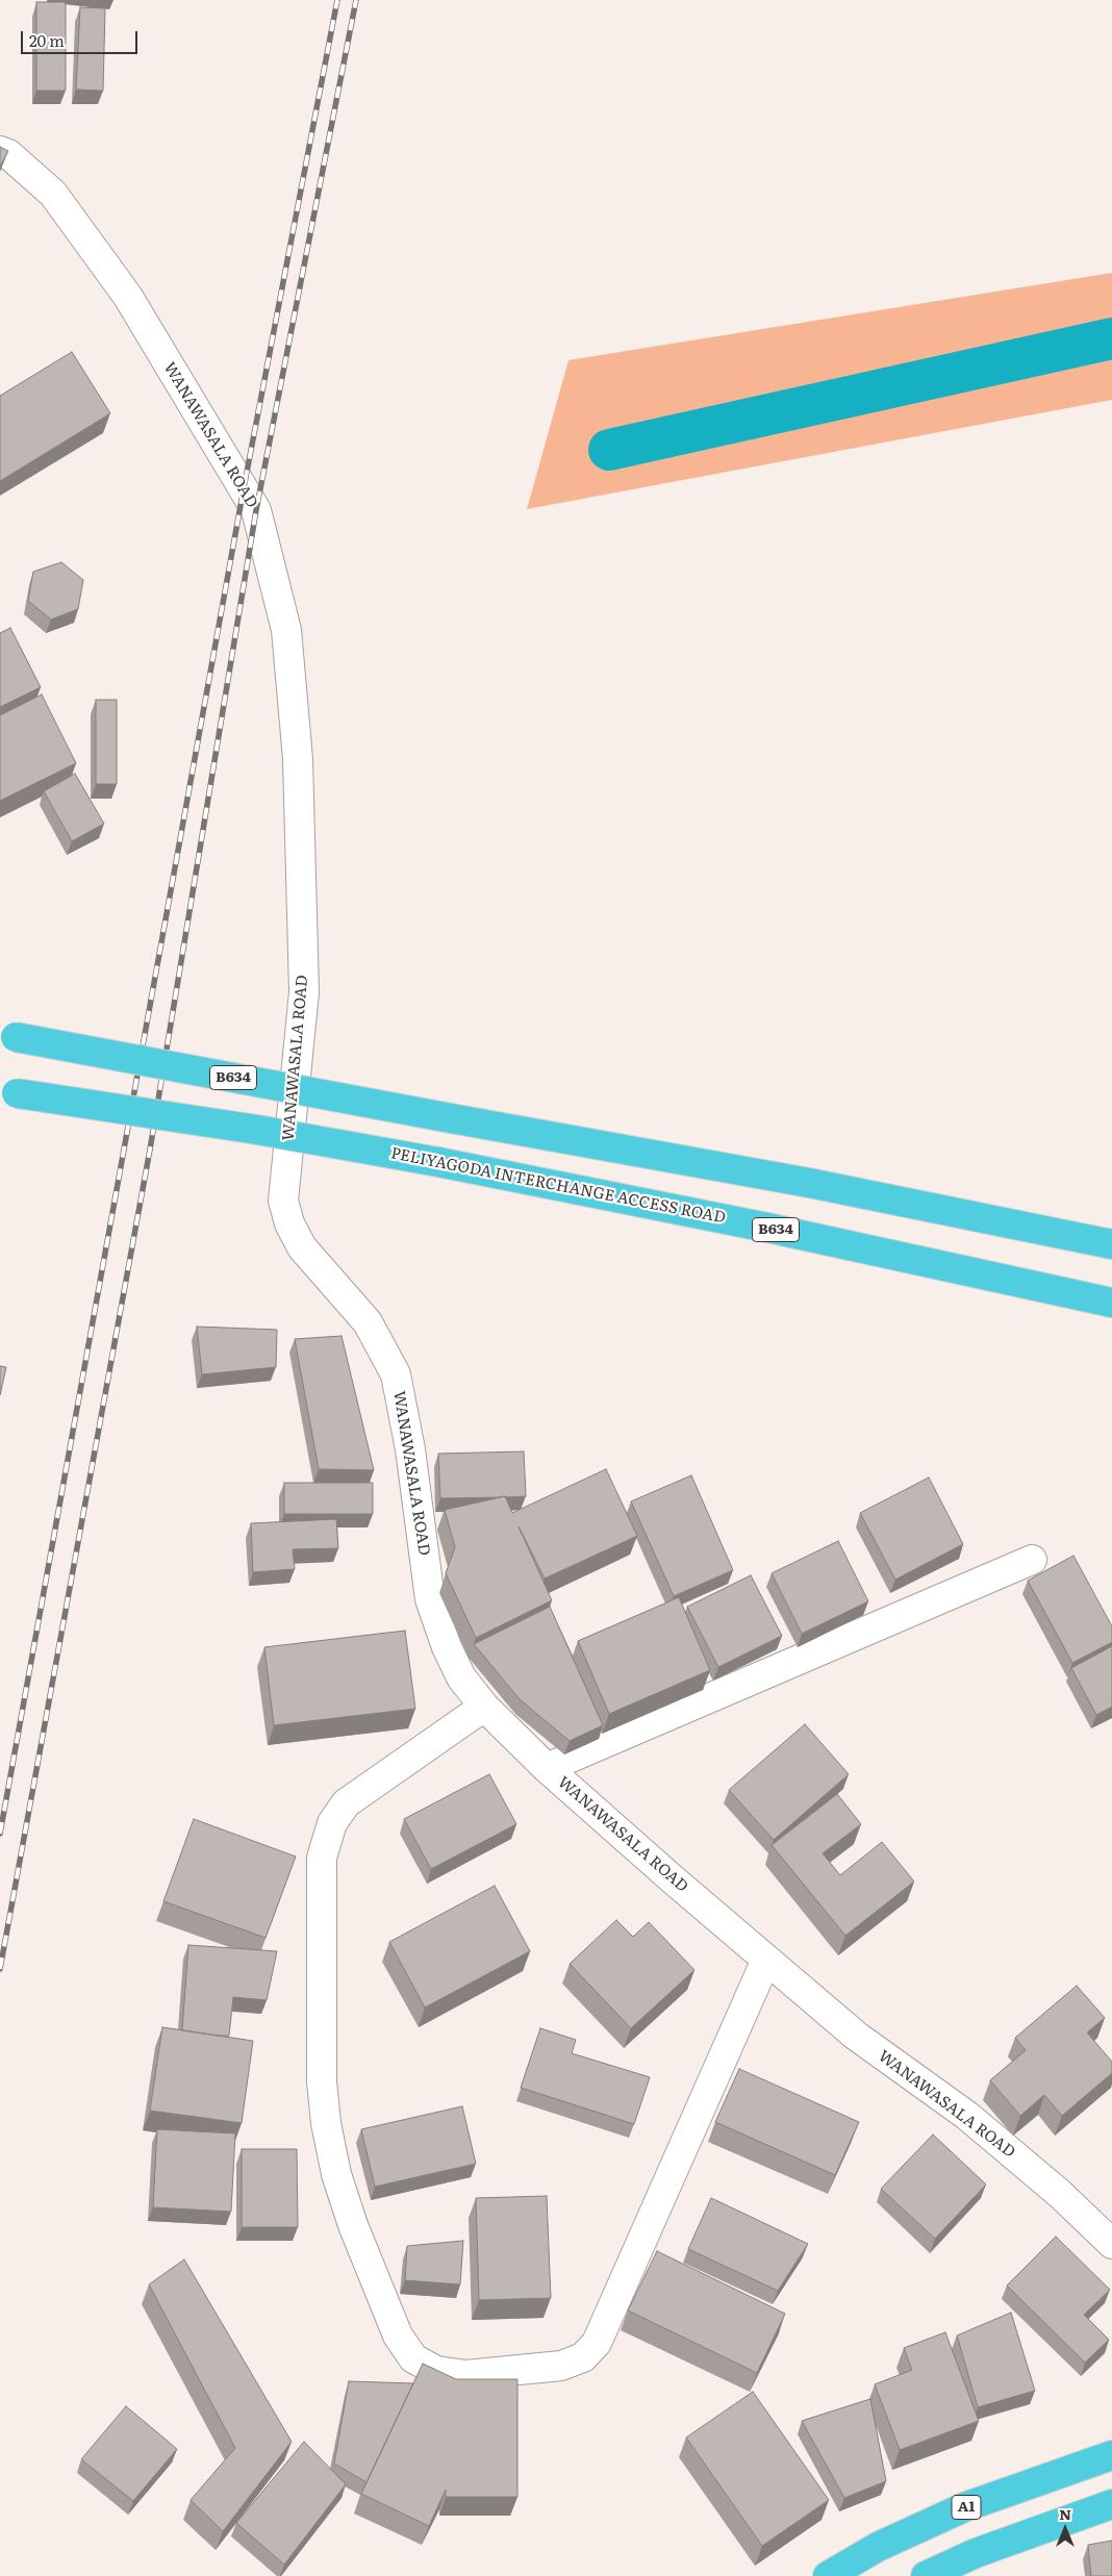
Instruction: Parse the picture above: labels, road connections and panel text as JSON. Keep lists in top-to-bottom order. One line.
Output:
{"streets":{"highway":["B634","PELIYAGODA INTERCHANGE ACCESS ROAD","A1"],"street":["WANAWASALA ROAD"]},"scale_bar":"20 m","north":"top"}
